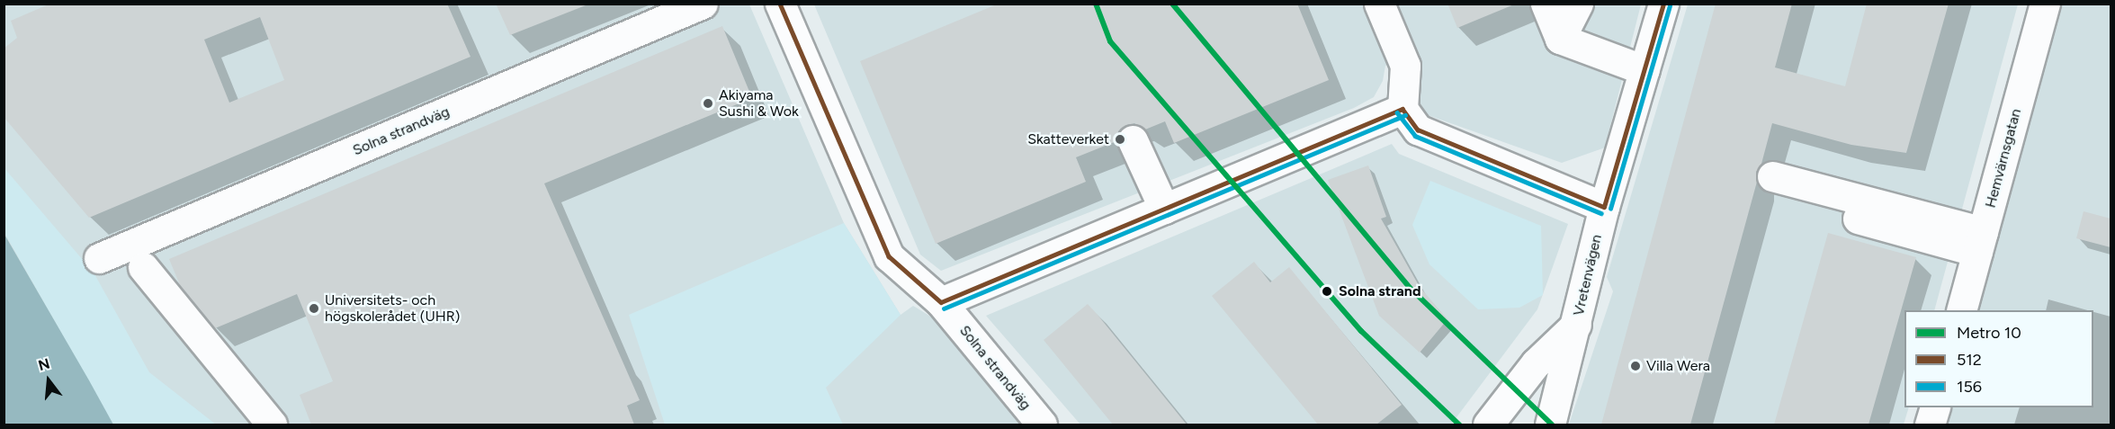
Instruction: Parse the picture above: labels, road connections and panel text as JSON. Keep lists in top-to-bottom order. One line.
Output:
{"streets":{"street":["Solna strandväg","Hemvärnsgatan","Vretenvägen"]},"places":["Akiyama Sushi & Wok","Skatteverket","Solna strand","Universitets- och högskolerådet (UHR)","Villa Wera"],"lines":["metro line 10","transit line 512","transit line 156"],"legend":["Metro 10","512","156"],"north":"top"}
